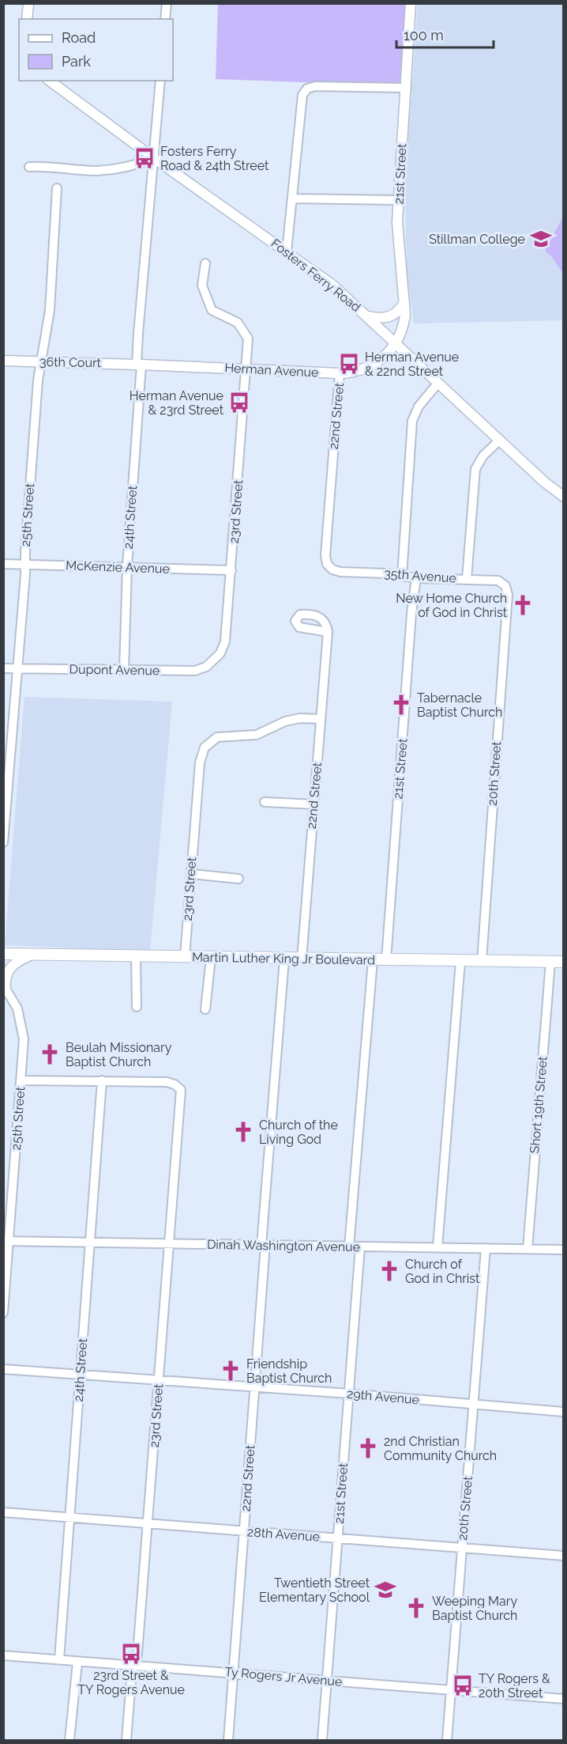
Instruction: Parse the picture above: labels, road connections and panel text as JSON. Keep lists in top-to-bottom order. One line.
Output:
{"streets":{"main road":["Martin Luther King Jr Boulevard"],"street":["21st Street","Fosters Ferry Road","36th Court","Herman Avenue","22nd Street","23rd Street","25th Street","24th Street","McKenzie Avenue","35th Avenue","Dupont Avenue","20th Street","Short 19th Street","Dinah Washington Avenue","29th Avenue","28th Avenue","Ty Rogers Jr Avenue"]},"crossings":[["21st Street","Fosters Ferry Road"],["21st Street","Herman Avenue"],["21st Street","35th Avenue"],["21st Street","Martin Luther King Jr Boulevard"],["21st Street","Dinah Washington Avenue"],["21st Street","29th Avenue"],["21st Street","28th Avenue"],["21st Street","Ty Rogers Jr Avenue"],["Fosters Ferry Road","Herman Avenue"],["Fosters Ferry Road","24th Street"],["36th Court","Herman Avenue"],["36th Court","25th Street"],["36th Court","24th Street"],["Herman Avenue","22nd Street"],["Herman Avenue","23rd Street"],["Herman Avenue","24th Street"],["22nd Street","23rd Street"],["22nd Street","35th Avenue"],["22nd Street","Martin Luther King Jr Boulevard"],["22nd Street","Dinah Washington Avenue"],["22nd Street","29th Avenue"],["22nd Street","28th Avenue"],["22nd Street","Ty Rogers Jr Avenue"],["23rd Street","24th Street"],["23rd Street","McKenzie Avenue"],["23rd Street","Dupont Avenue"],["23rd Street","Martin Luther King Jr Boulevard"],["23rd Street","Dinah Washington Avenue"],["23rd Street","29th Avenue"],["23rd Street","28th Avenue"],["23rd Street","Ty Rogers Jr Avenue"],["25th Street","McKenzie Avenue"],["25th Street","Dupont Avenue"],["25th Street","Dinah Washington Avenue"],["24th Street","McKenzie Avenue"],["24th Street","Dupont Avenue"],["24th Street","Dinah Washington Avenue"],["24th Street","29th Avenue"],["24th Street","28th Avenue"],["24th Street","Ty Rogers Jr Avenue"],["35th Avenue","20th Street"],["20th Street","Martin Luther King Jr Boulevard"],["20th Street","Dinah Washington Avenue"],["20th Street","29th Avenue"],["20th Street","28th Avenue"],["20th Street","Ty Rogers Jr Avenue"],["Martin Luther King Jr Boulevard","Short 19th Street"],["Short 19th Street","Dinah Washington Avenue"]],"places":{"bus stop":["Fosters Ferry Road & 24th Street","Herman Avenue & 22nd Street","Herman Avenue & 23rd Street","23rd Street & TY Rogers Avenue","TY Rogers & 20th Street"],"school or university":["Stillman College","Twentieth Street Elementary School"],"church":["New Home Church of God in Christ","Tabernacle Baptist Church","Beulah Missionary Baptist Church","Church of the Living God","Church of God in Christ","Friendship Baptist Church","2nd Christian Community Church","Weeping Mary Baptist Church"]},"legend":["Road","Park"],"scale_bar":"100 m"}
